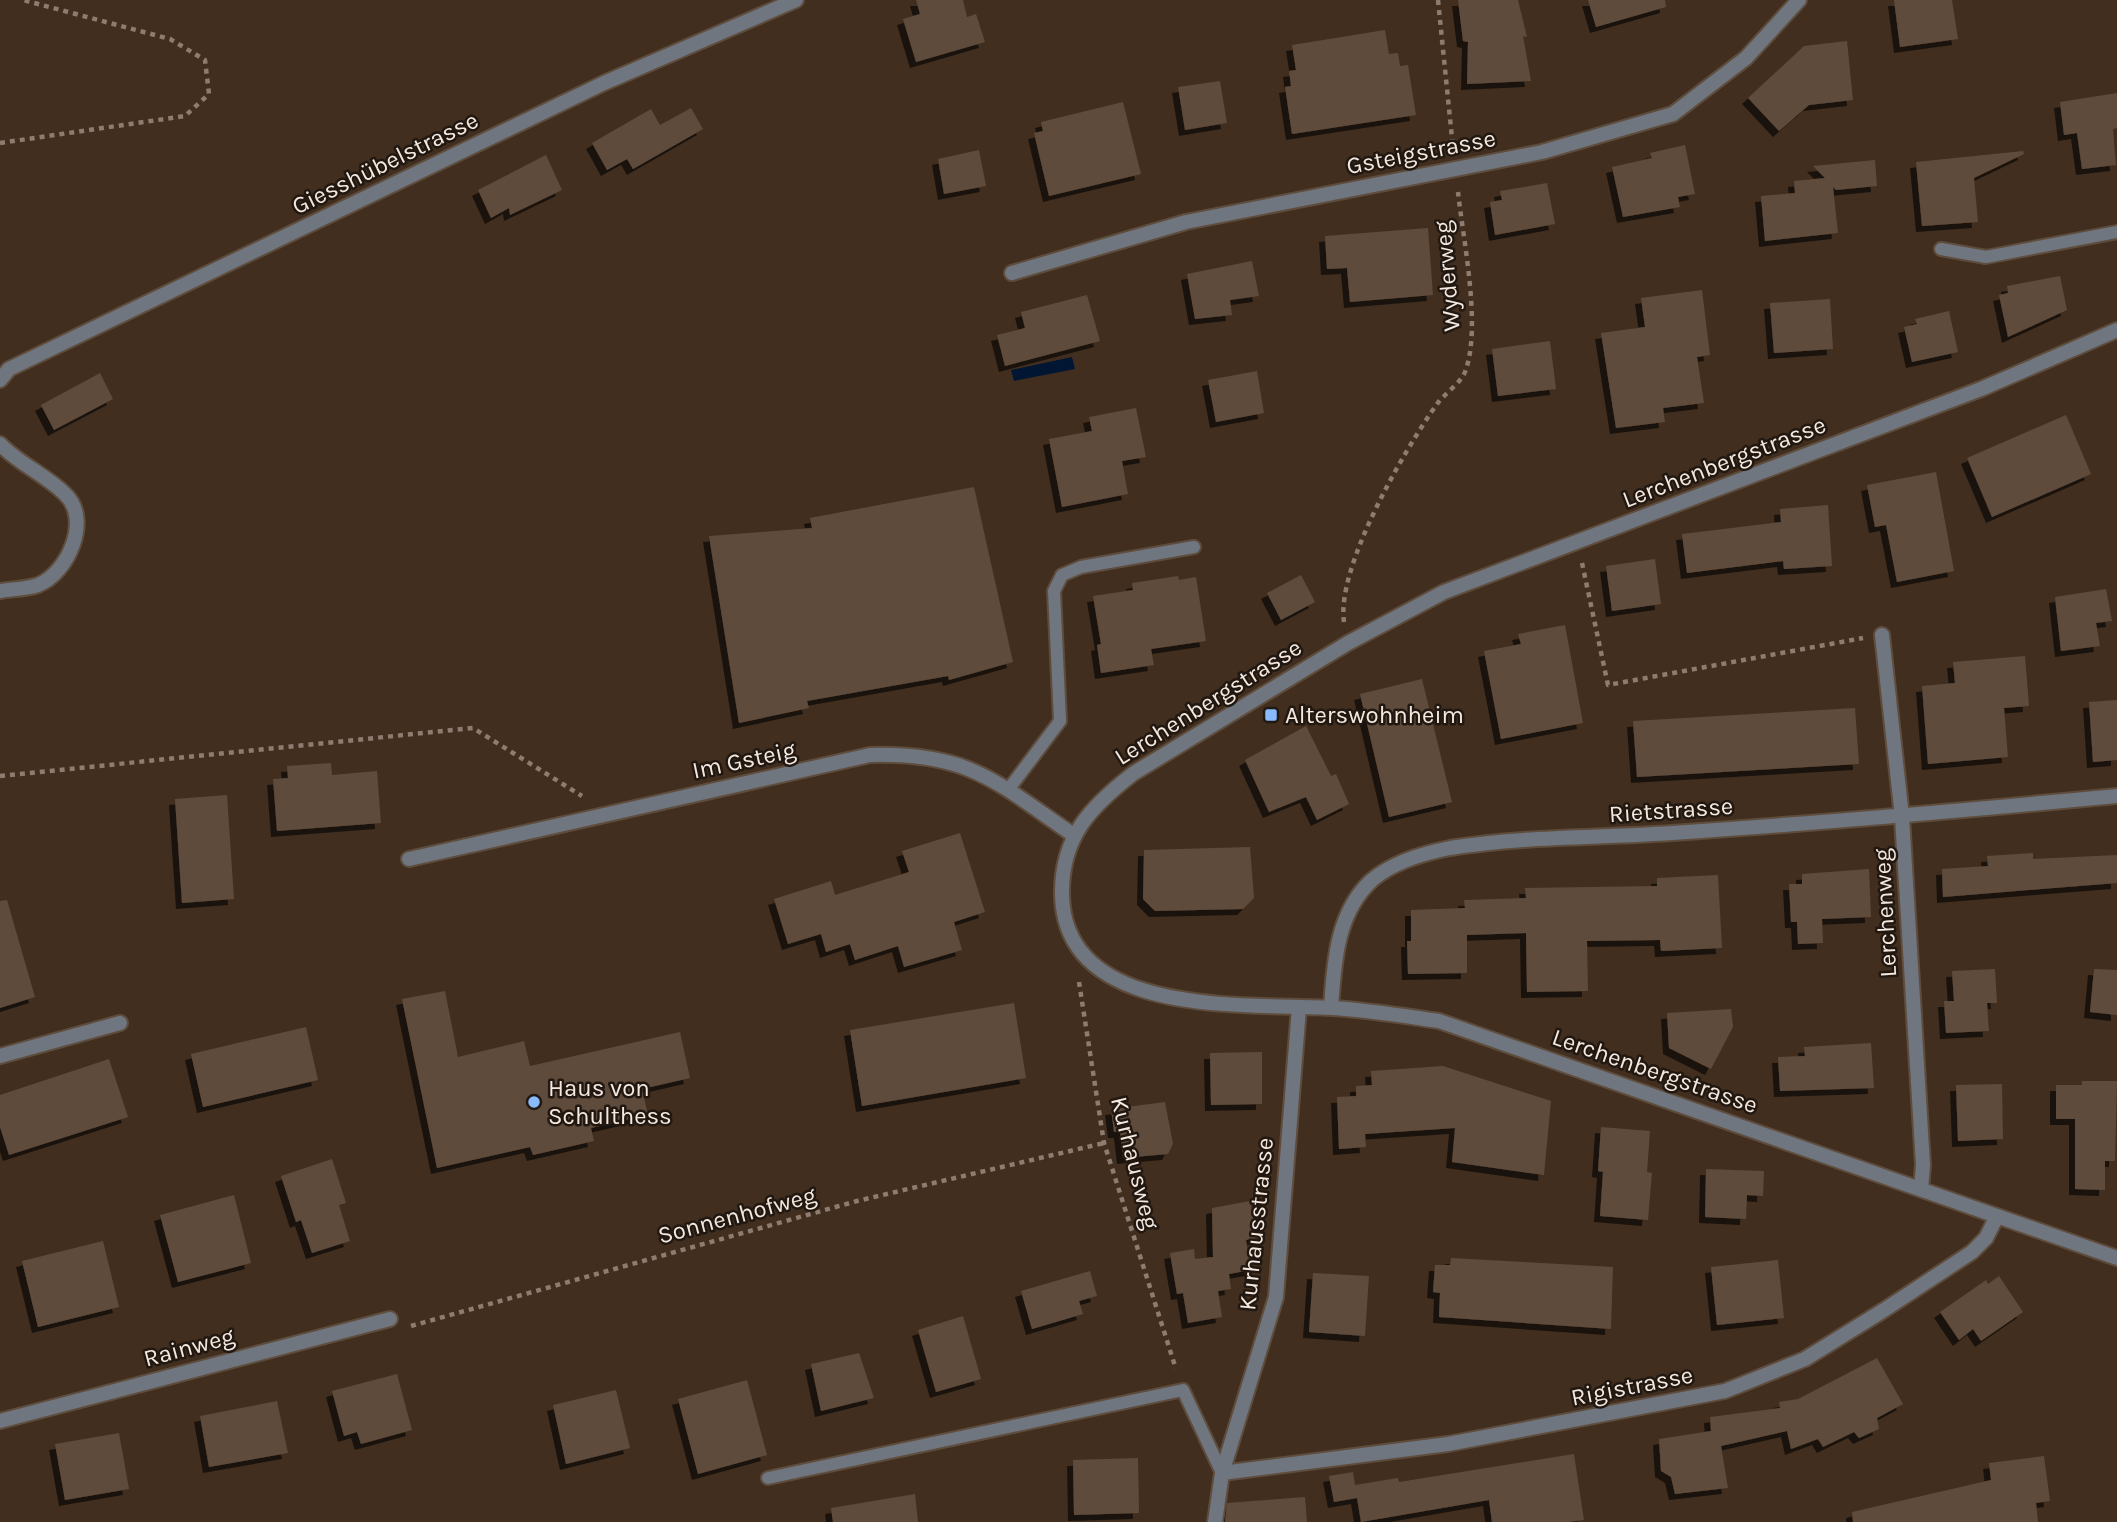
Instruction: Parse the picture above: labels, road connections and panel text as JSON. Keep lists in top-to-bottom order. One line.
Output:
{"streets":{"street":["Gsteigstrasse","Giesshübelstrasse","Lerchenbergstrasse","Im Gsteig","Rietstrasse","Lerchenweg","Kurhausstrasse","Rainweg","Rigistrasse"],"path":["Wyderweg","Kurhausweg","Sonnenhofweg"]},"crossings":[["Gsteigstrasse","Wyderweg"],["Wyderweg","Lerchenbergstrasse"],["Lerchenbergstrasse","Im Gsteig"],["Lerchenbergstrasse","Rietstrasse"],["Lerchenbergstrasse","Lerchenweg"],["Lerchenbergstrasse","Kurhausweg"],["Lerchenbergstrasse","Kurhausstrasse"],["Lerchenbergstrasse","Rigistrasse"],["Rietstrasse","Lerchenweg"],["Kurhausweg","Sonnenhofweg"],["Sonnenhofweg","Rainweg"],["Kurhausstrasse","Rigistrasse"]],"places":{"transit":["Alterswohnheim"],"other":["Haus von Schulthess"]}}
